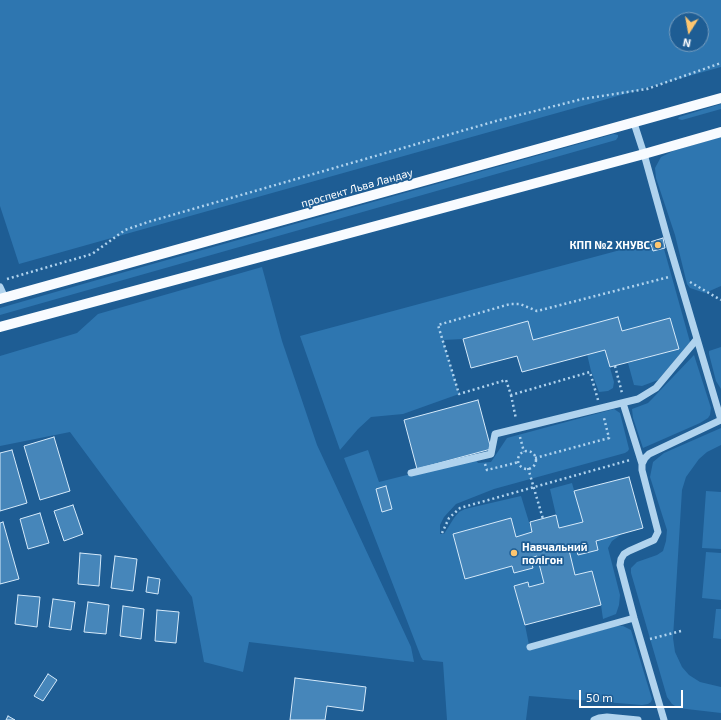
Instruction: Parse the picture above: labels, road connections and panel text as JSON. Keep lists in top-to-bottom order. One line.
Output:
{"streets":{"main road":["проспект Льва Ландау"]},"places":["КПП №2 ХНУВС","Навчальний полігон"],"scale_bar":"50 m","north":"bottom"}
